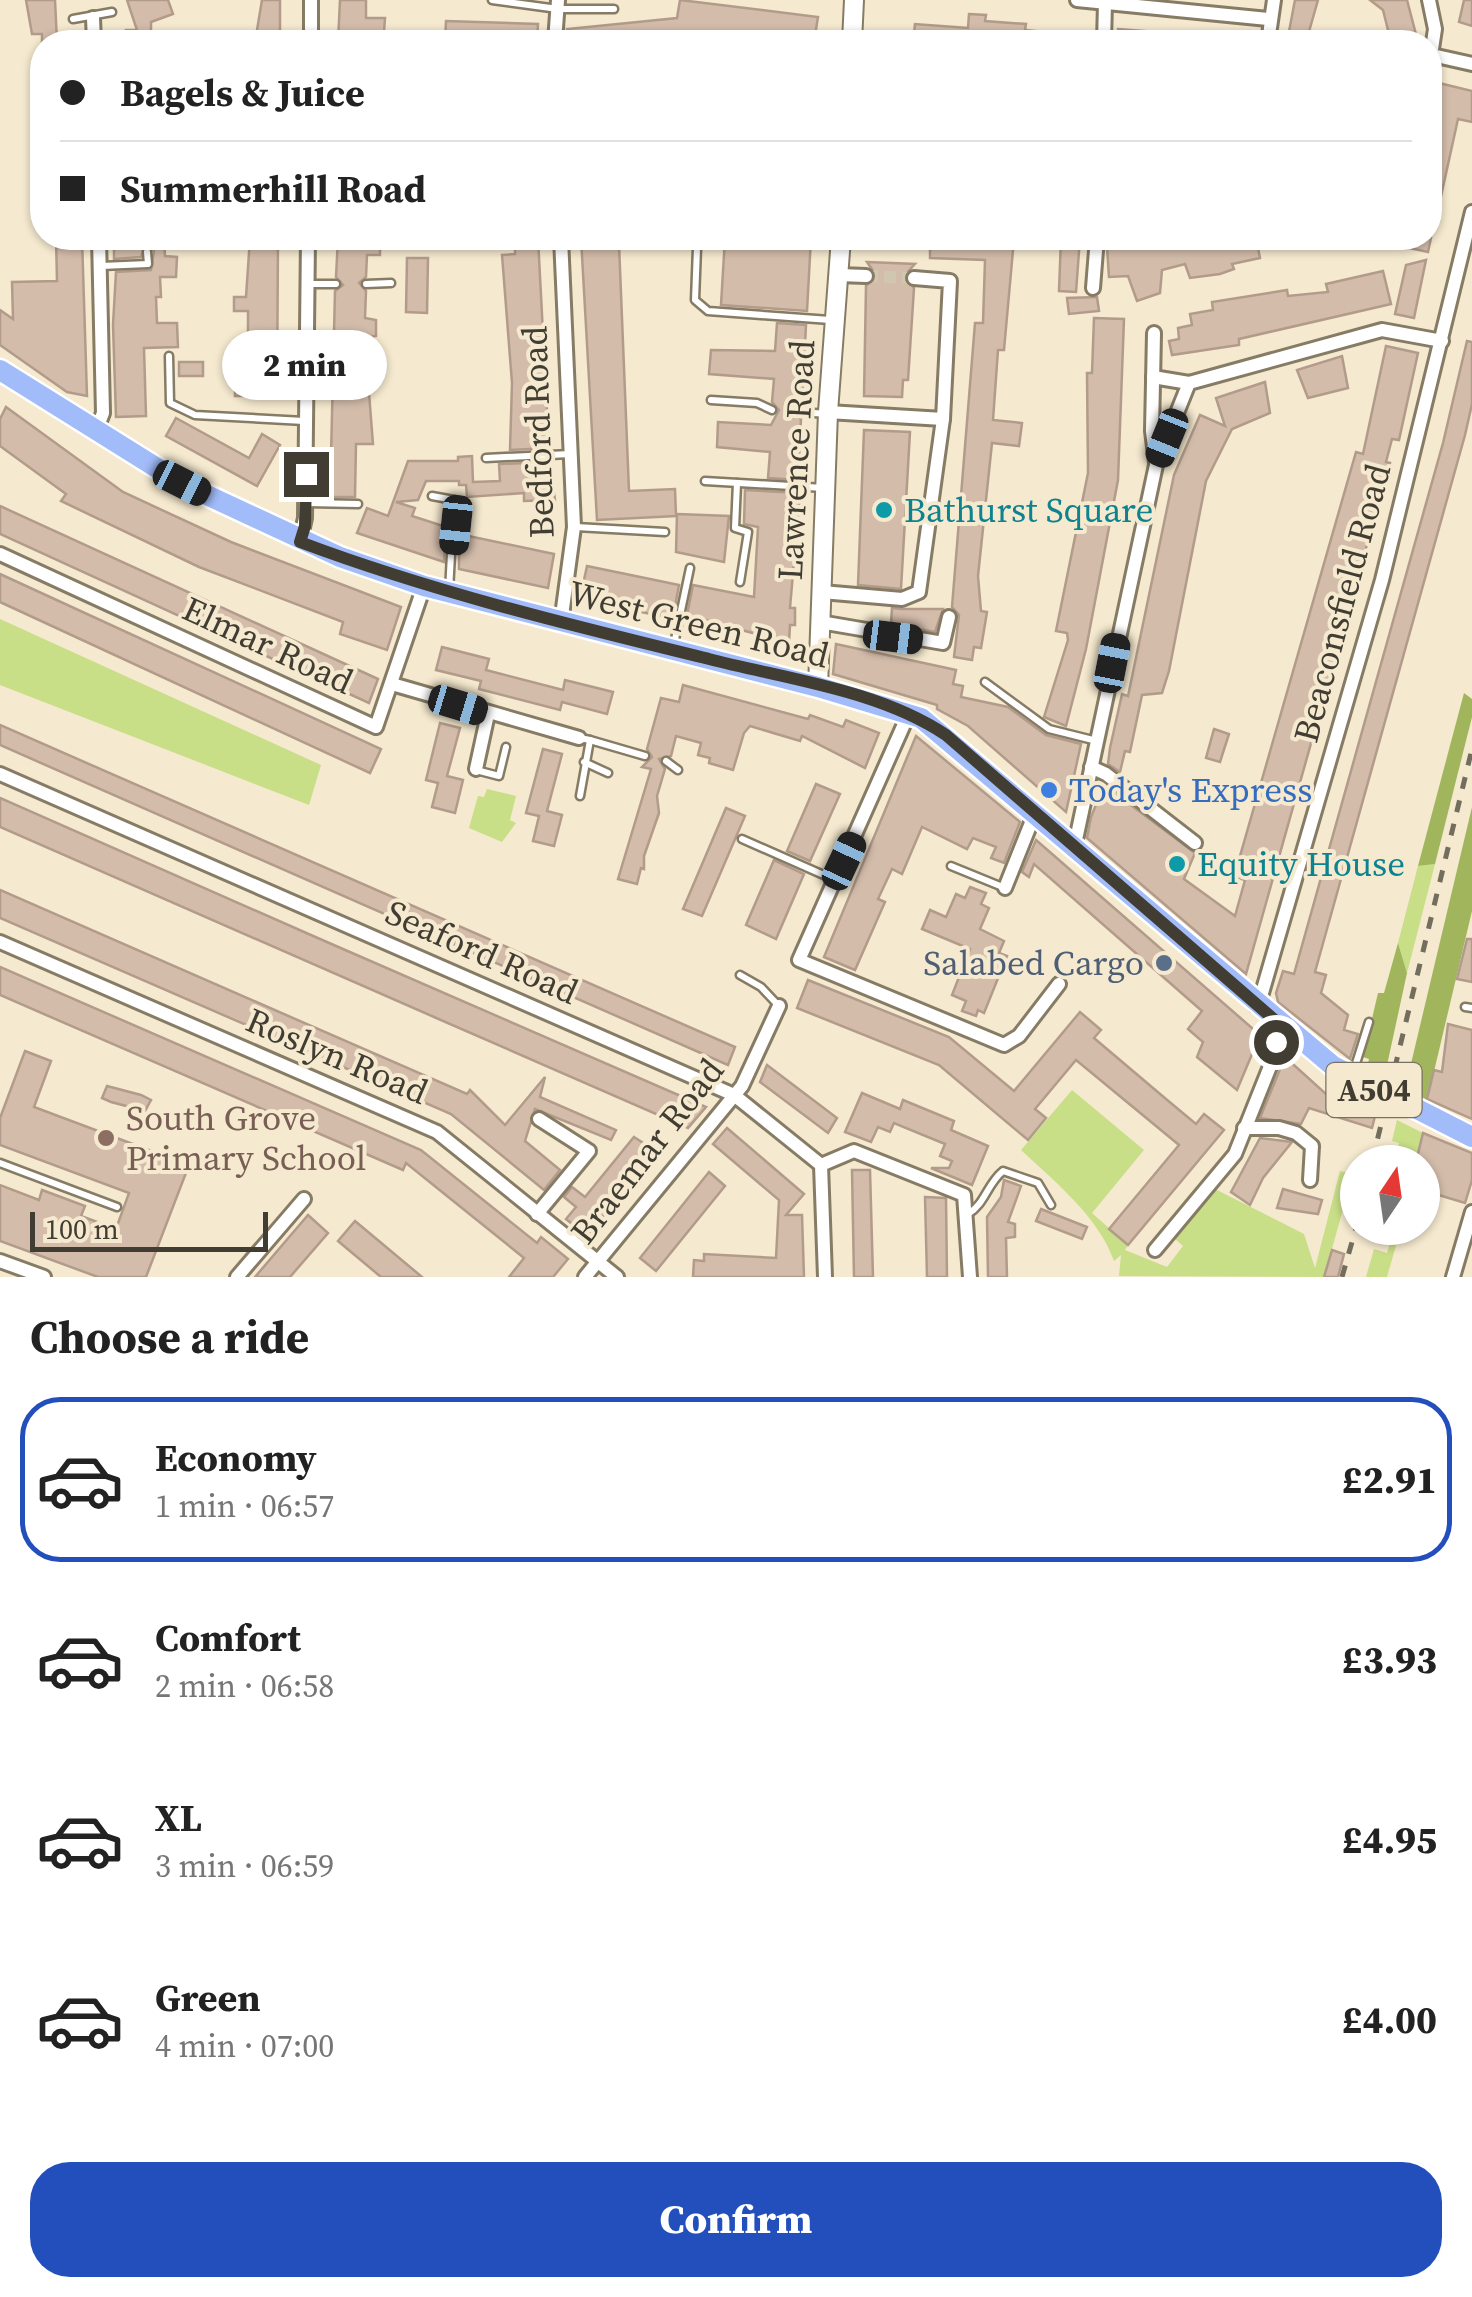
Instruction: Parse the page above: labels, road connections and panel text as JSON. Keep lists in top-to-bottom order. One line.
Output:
{"streets":{"main road":["West Green Road","A504"],"street":["Bedford Road","Lawrence Road","Beaconsfield Road","Elmar Road","Seaford Road","Roslyn Road","Braemar Road"]},"crossings":[["Bedford Road","West Green Road"],["Lawrence Road","West Green Road"],["Beaconsfield Road","West Green Road"],["West Green Road","Elmar Road"],["Seaford Road","Braemar Road"],["Roslyn Road","Braemar Road"]],"places":["Bathurst Square","Today's Express","Equity House","Salabed Cargo","South Grove Primary School"],"scale_bar":"100 m","north":"top","page":{"banner":["Bagels & Juice","Summerhill Road"],"bubble":"2 min","scale":"100 m","heading":"Choose a ride","list":[{"name":"Economy","note":"1 min · 06:57","value":"£2.91"},{"name":"Comfort","note":"2 min · 06:58","value":"£3.93"},{"name":"XL","note":"3 min · 06:59","value":"£4.95"},{"name":"Green","note":"4 min · 07:00","value":"£4.00"}],"buttons":"Confirm"}}
